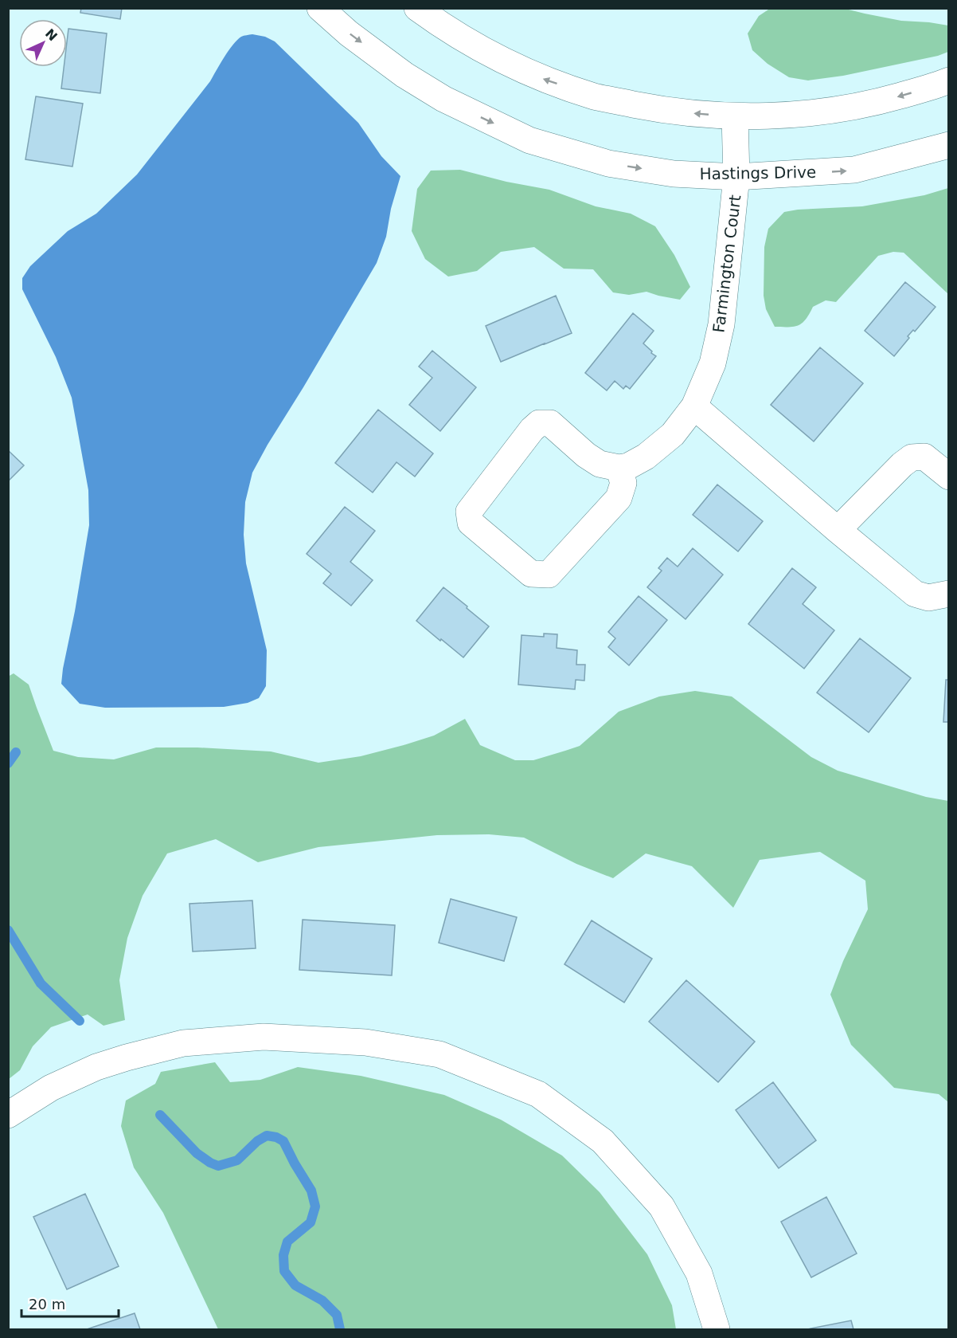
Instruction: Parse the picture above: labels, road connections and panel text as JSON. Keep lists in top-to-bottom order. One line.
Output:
{"streets":{"street":["Hastings Drive","Farmington Court"]},"crossings":[["Hastings Drive","Farmington Court"]],"scale_bar":"20 m","north":"top right"}
